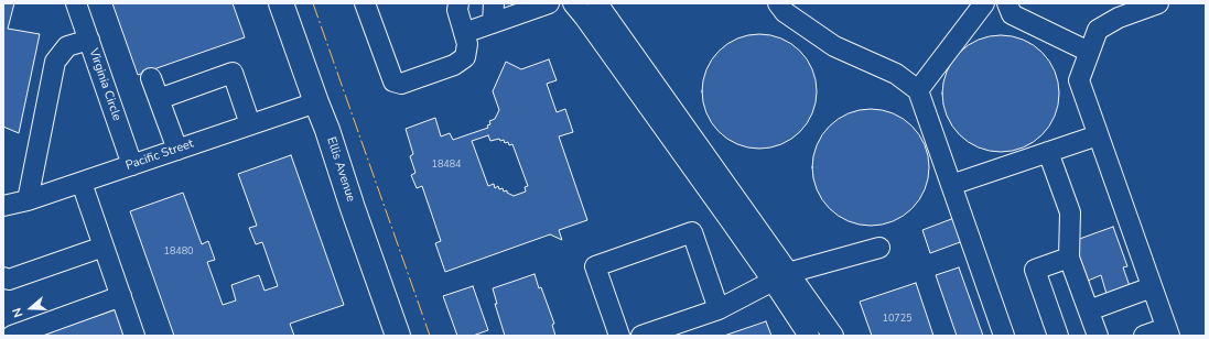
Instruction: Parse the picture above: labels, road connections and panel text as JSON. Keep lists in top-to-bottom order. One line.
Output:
{"streets":{"main road":["Ellis Avenue"],"street":["Virginia Circle","Pacific Street"]},"crossings":[["Virginia Circle","Pacific Street"],["Pacific Street","Ellis Avenue"]],"house_numbers":["18484","18480","10725"],"north":"left"}
